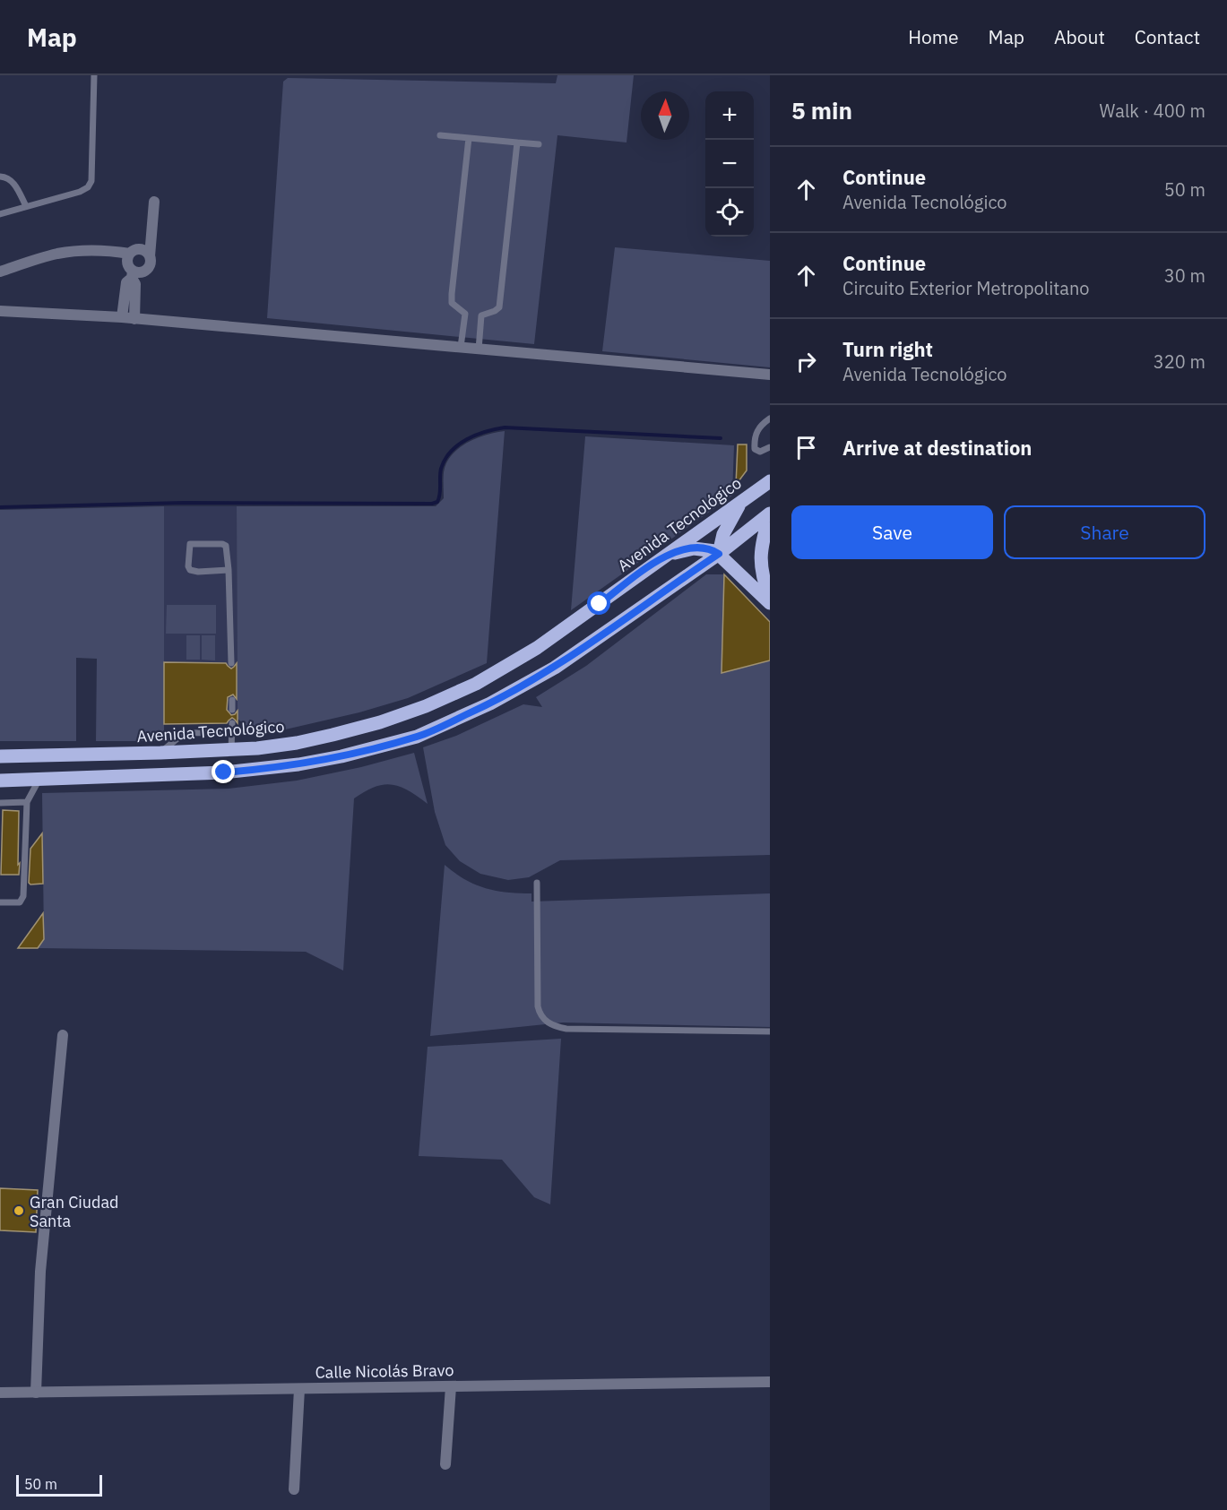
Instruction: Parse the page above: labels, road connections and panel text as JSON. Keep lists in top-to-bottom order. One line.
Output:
{"streets":{"main road":["Avenida Tecnológico"],"street":["Calle Nicolás Bravo"]},"places":["Gran Ciudad Santa"],"scale_bar":"50 m","north":"top","page":{"header":"Map","nav":["Home","Map","About","Contact"],"heading":["5 min","Walk · 400 m"],"map_buttons":["+","−"],"list":[["Continue","Avenida Tecnológico","50 m"],["Continue","Circuito Exterior Metropolitano","30 m"],["Turn right","Avenida Tecnológico","320 m"],"Arrive at destination"],"buttons":["Save","Share"],"scale":"50 m"}}
